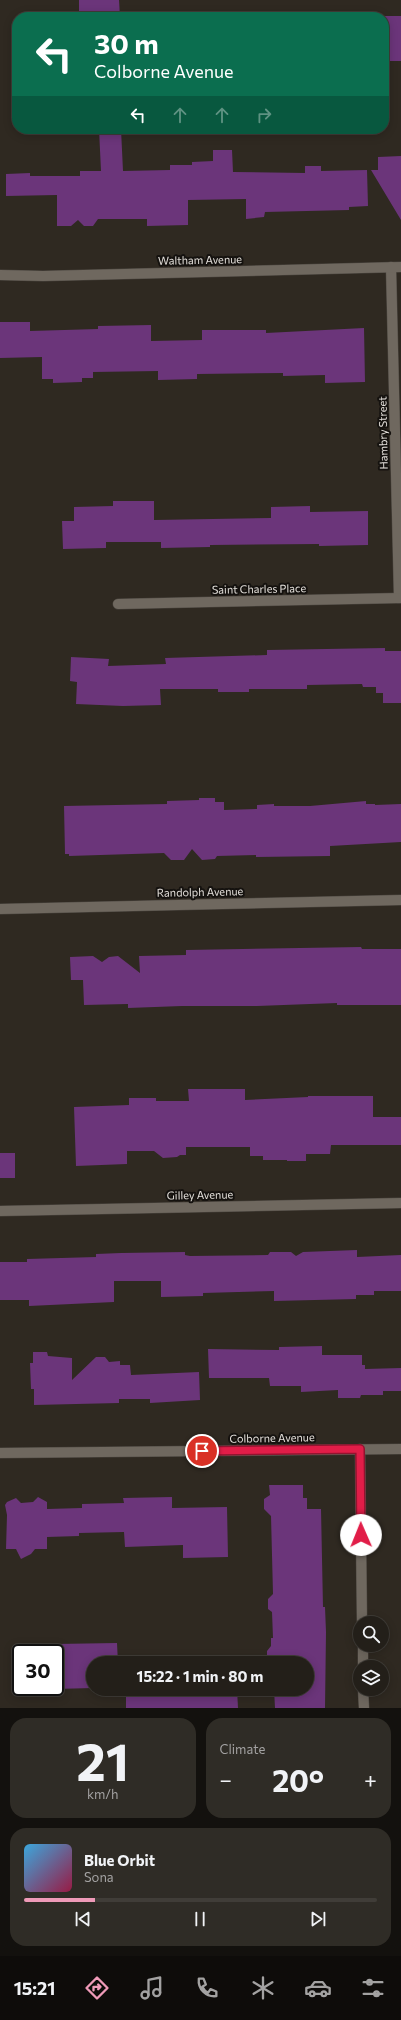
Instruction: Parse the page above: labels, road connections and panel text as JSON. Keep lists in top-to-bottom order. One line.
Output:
{"streets":{"street":["Waltham Avenue","Hambry Street","Saint Charles Place","Randolph Avenue","Gilley Avenue","Colborne Avenue"]},"crossings":[["Waltham Avenue","Hambry Street"],["Hambry Street","Saint Charles Place"]],"page":{"turn":["30 m","Colborne Avenue"],"limit":"30","trip":"15:22 · 1 min · 80 m","tile":[["21","km/h"],"Climate"],"heat":["−","20°","+"],"song":["Blue Orbit","Sona"],"tabs":"15:21"}}
